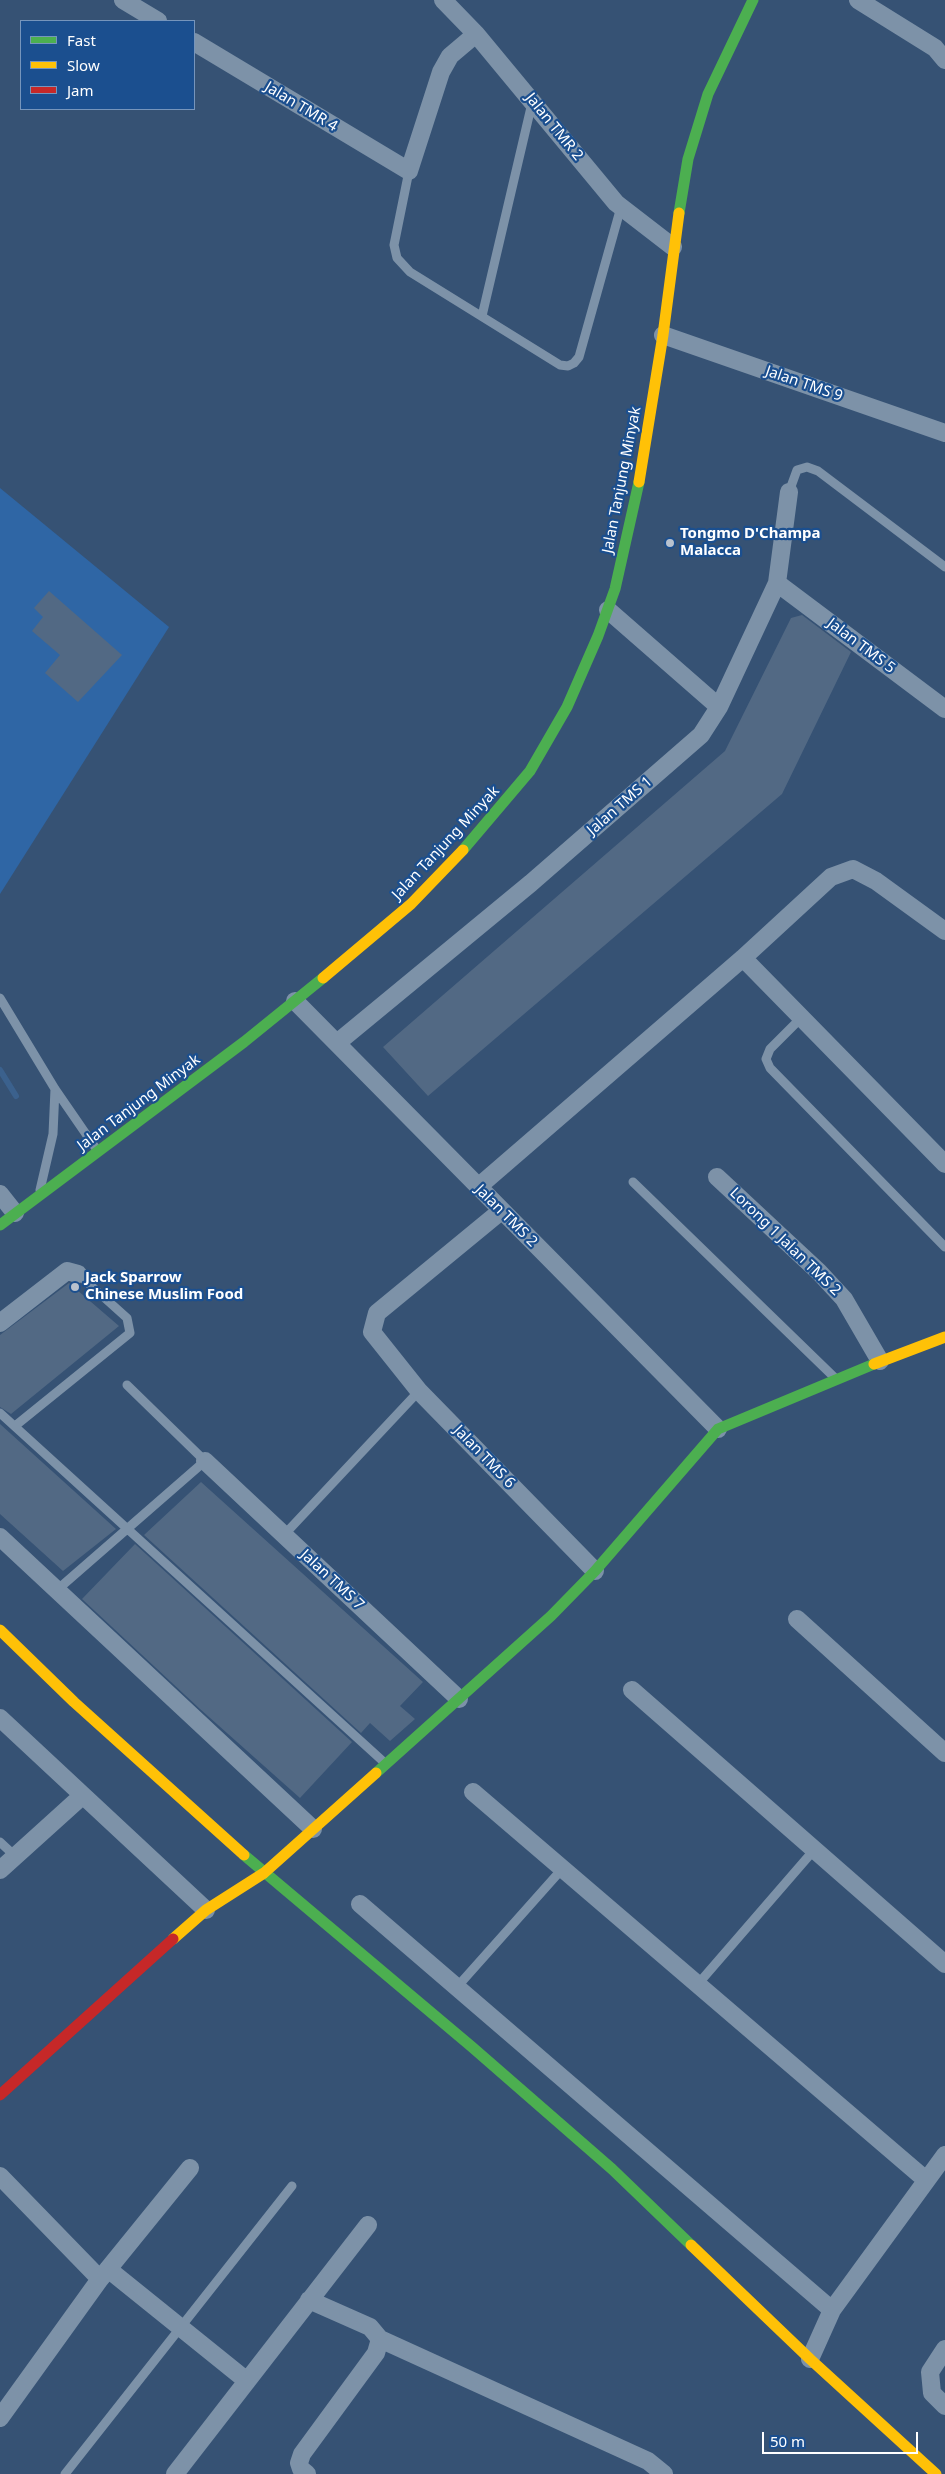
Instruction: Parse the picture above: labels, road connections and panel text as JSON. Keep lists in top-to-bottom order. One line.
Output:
{"streets":{"street":["Jalan TMR 4","Jalan TMR 2","Jalan TMS 9","Jalan Tanjung Minyak","Jalan TMS 5","Jalan TMS 1","Jalan TMS 2","Lorong 1 Jalan TMS 2","Jalan TMS 6","Jalan TMS 7"]},"crossings":[["Jalan TMR 2","Jalan Tanjung Minyak"],["Jalan TMS 9","Jalan Tanjung Minyak"],["Jalan Tanjung Minyak","Jalan TMS 2"],["Jalan TMS 5","Jalan TMS 1"],["Jalan TMS 1","Jalan TMS 2"],["Jalan TMS 2","Jalan TMS 6"]],"places":["Tongmo D'Champa Malacca","Jack Sparrow Chinese Muslim Food"],"legend":["Fast","Slow","Jam"],"scale_bar":"50 m"}
